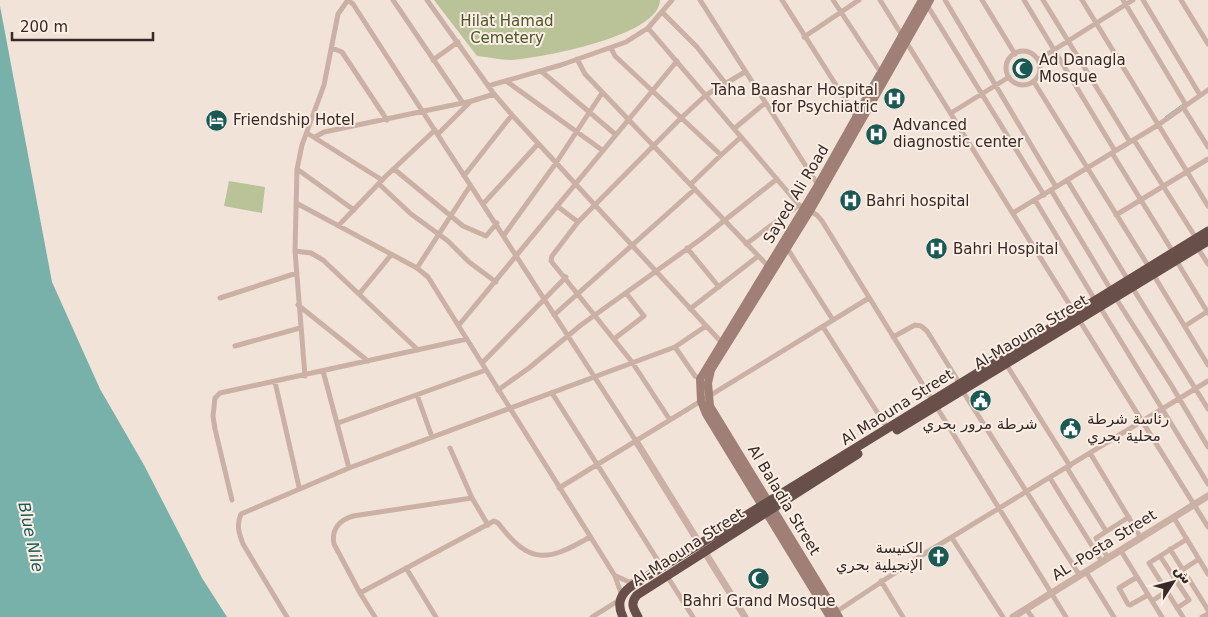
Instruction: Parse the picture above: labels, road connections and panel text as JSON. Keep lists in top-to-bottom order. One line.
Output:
{"streets":{"highway":["Al-Maouna Street","Al Maouna Street"],"main road":["Sayed Ali Road","Al Baladia Street"],"street":["AL -Posta Street"]},"crossings":[["Sayed Ali Road","Al Baladia Street"],["Al-Maouna Street","Al Maouna Street"],["Al Maouna Street","Al Baladia Street"]],"water":["Blue Nile"],"parks":["Hilat Hamad Cemetery"],"places":{"mosque":["Ad Danagla Mosque","Bahri Grand Mosque"],"hospital":["Taha Baashar Hospital for Psychiatric","Advanced diagnostic center","Bahri hospital","Bahri Hospital"],"hotel":["Friendship Hotel"],"public building":["شرطة مرور بحري","رئاسة شرطة محلية بحري"],"church":["الكنيسة الإنجيلية بحري"]},"scale_bar":"200 m","north":"top right"}
